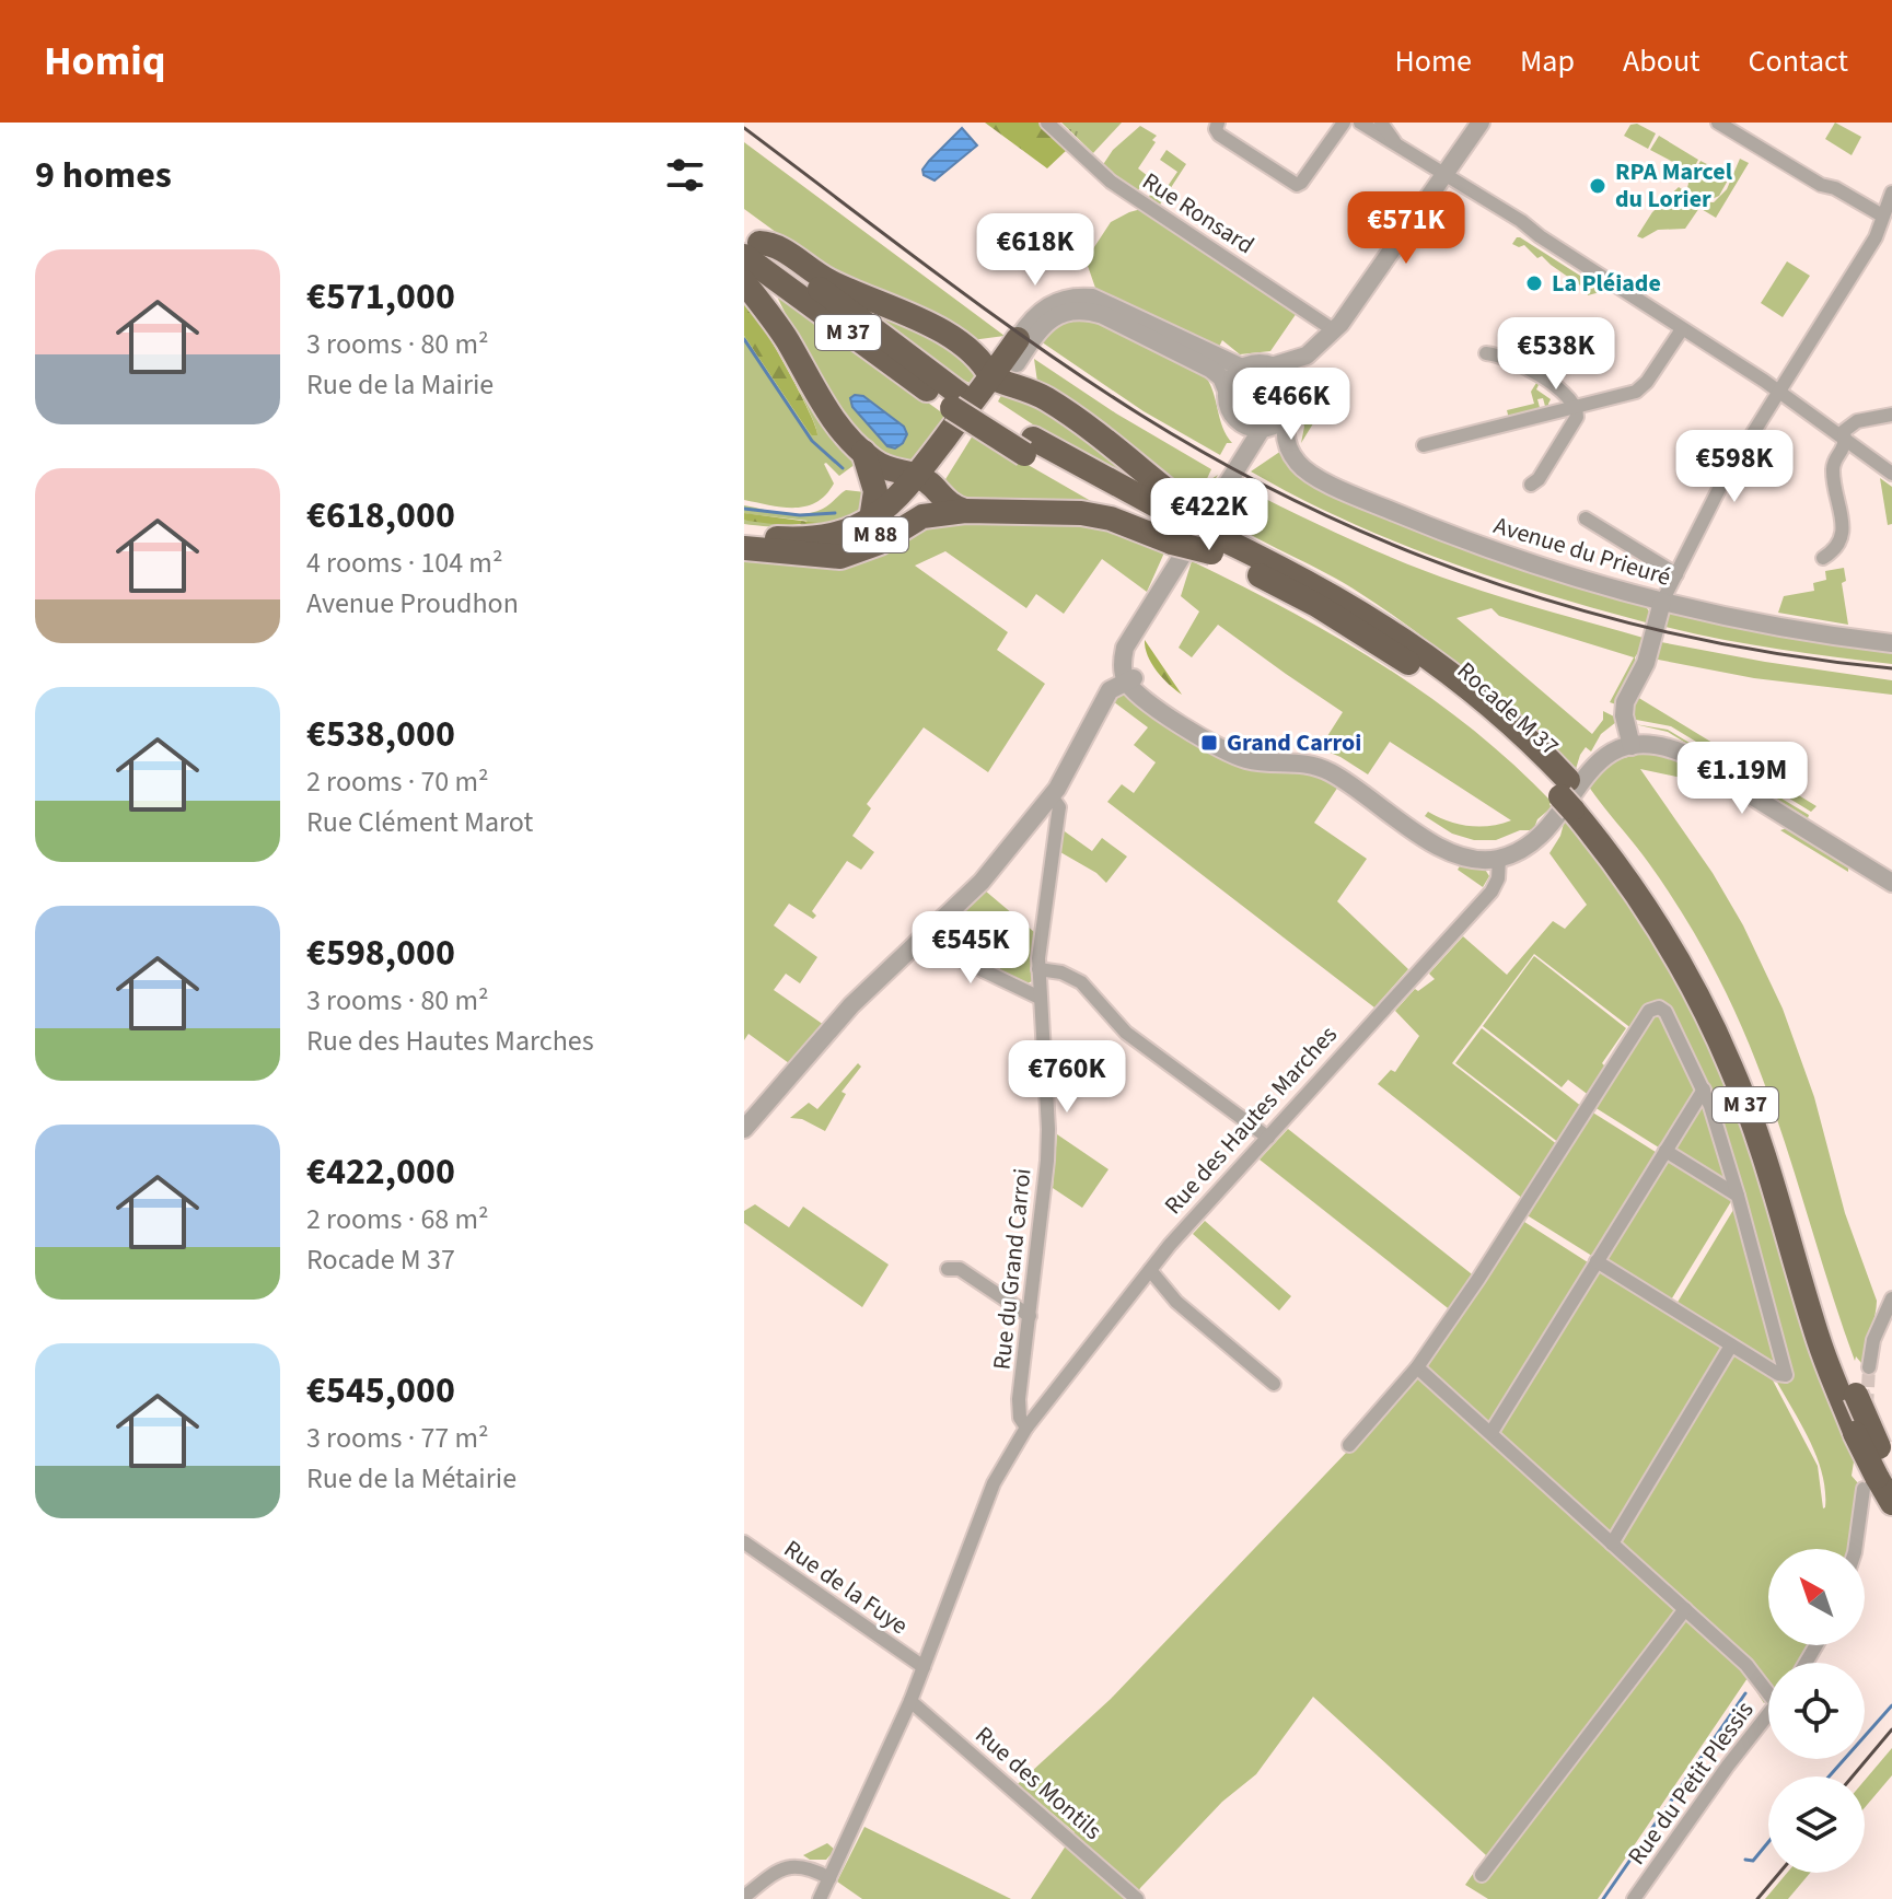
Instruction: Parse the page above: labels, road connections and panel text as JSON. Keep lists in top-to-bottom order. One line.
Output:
{"streets":{"highway":["M 37","M 88","Rocade M 37"],"street":["Rue Ronsard","Avenue du Prieuré","Rue des Hautes Marches","Rue du Grand Carroi","Rue de la Fuye","Rue des Montils","Rue du Petit Plessis"]},"crossings":[["M 88","Avenue du Prieuré"],["Rue des Hautes Marches","Rue du Grand Carroi"]],"places":{"other":["RPA Marcel du Lorier","La Pléiade"],"transit":["Grand Carroi"]},"north":"top left","page":{"header":"Homiq","nav":["Home","Map","About","Contact"],"heading":"9 homes","price":["€571K","€618K","€538K","€466K","€598K","€422K","€1.19M","€545K","€760K"],"list":[{"name":"€571,000","note":"3 rooms · 80 m² · Rue de la Mairie"},{"name":"€618,000","note":"4 rooms · 104 m² · Avenue Proudhon"},{"name":"€538,000","note":"2 rooms · 70 m² · Rue Clément Marot"},{"name":"€598,000","note":"3 rooms · 80 m² · Rue des Hautes Marches"},{"name":"€422,000","note":"2 rooms · 68 m² · Rocade M 37"},{"name":"€545,000","note":"3 rooms · 77 m² · Rue de la Métairie"}]}}
